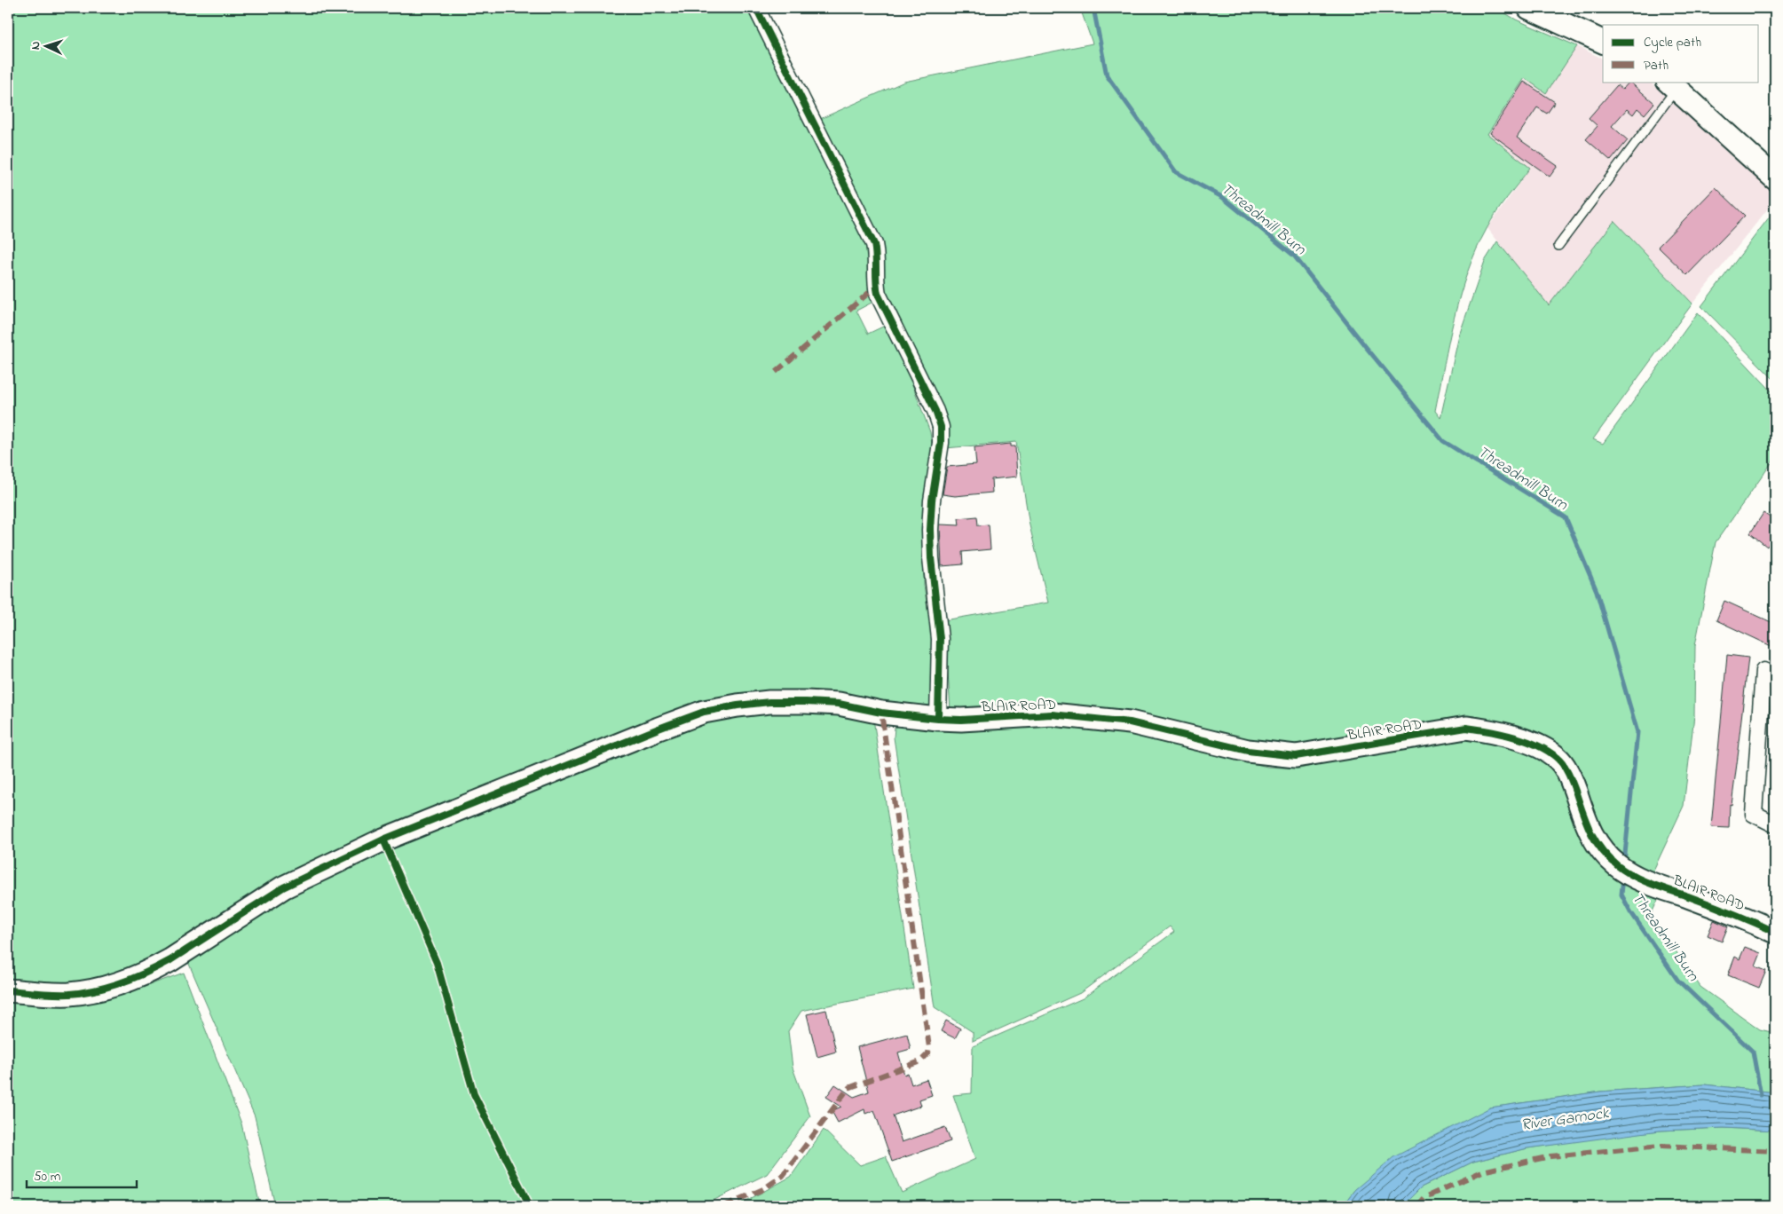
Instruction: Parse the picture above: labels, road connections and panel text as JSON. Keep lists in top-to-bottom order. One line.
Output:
{"streets":{"street":["BLAIR ROAD"]},"water":["Threadmill Burn","River Garnock"],"legend":["Cycle path","Path"],"scale_bar":"50 m","north":"left"}
